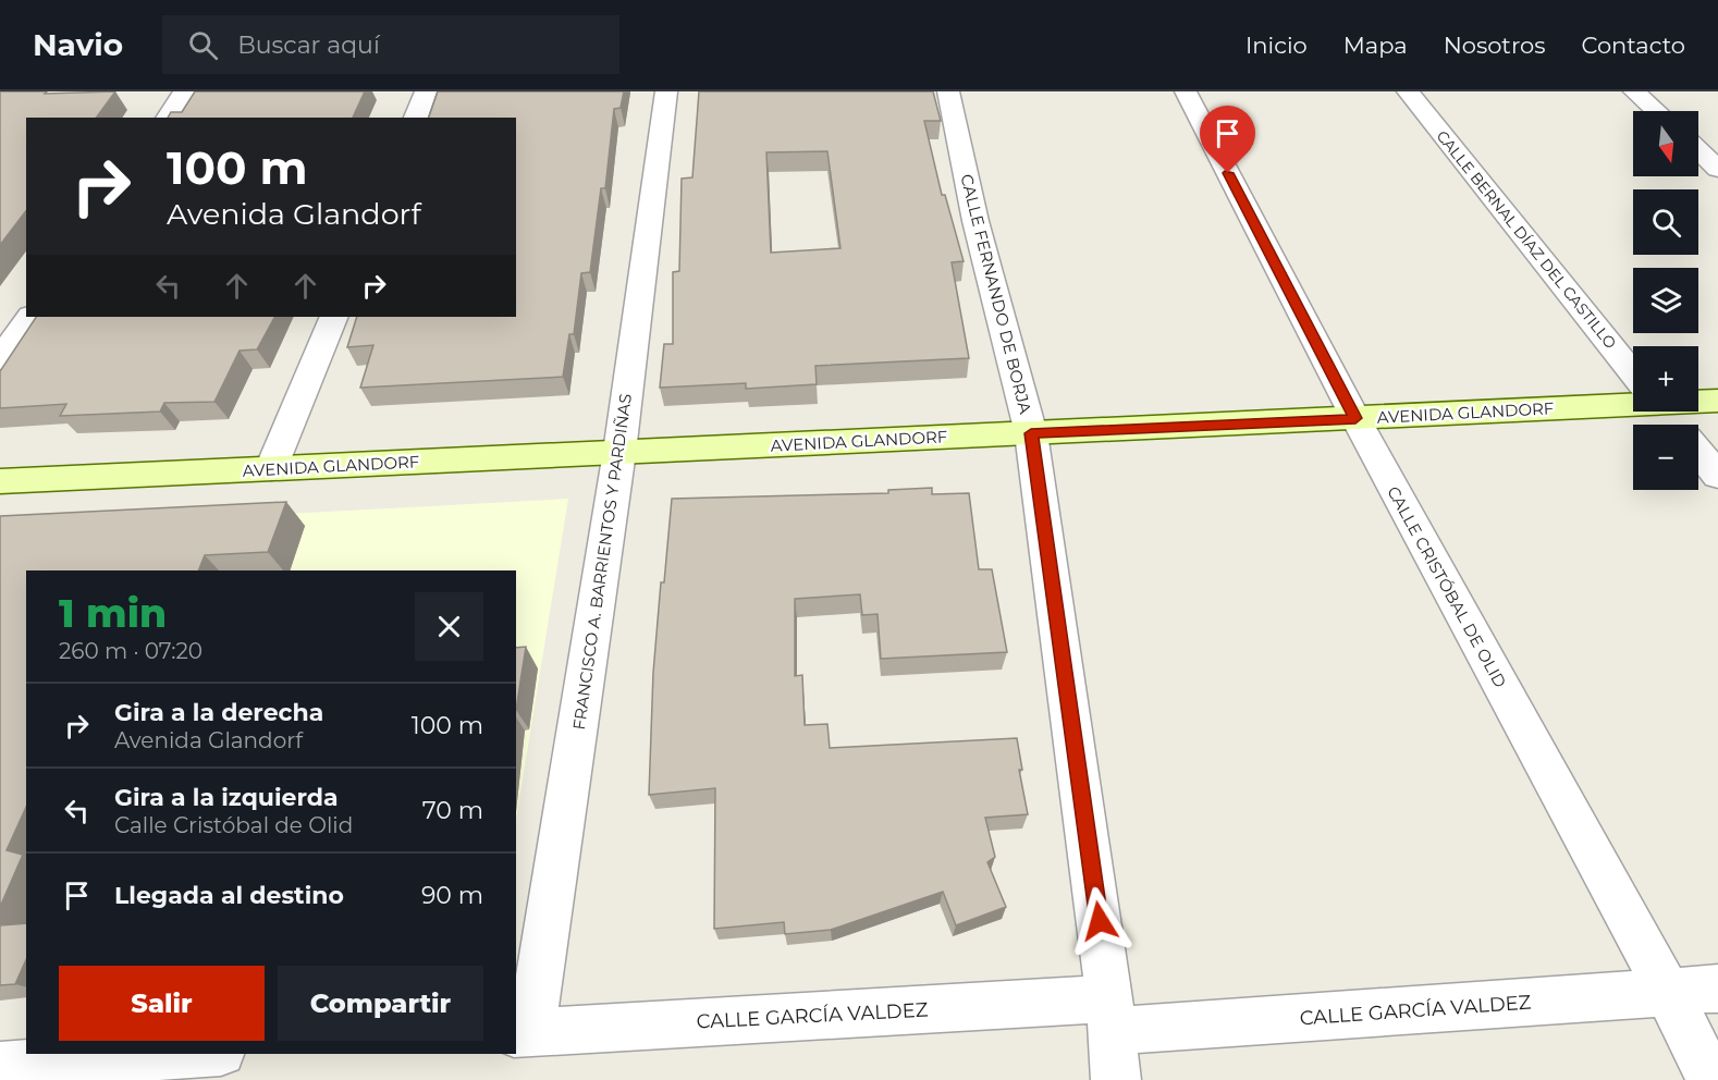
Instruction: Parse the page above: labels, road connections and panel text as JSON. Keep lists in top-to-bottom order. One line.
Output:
{"streets":{"main road":["AVENIDA GLANDORF"],"street":["CALLE BERNAL DÍAZ DEL CASTILLO","CALLE FERNANDO DE BORJA","FRANCISCO A. BARRIENTOS Y PARDIÑAS","CALLE CRISTÓBAL DE OLID","CALLE GARCÍA VALDEZ"]},"crossings":[["CALLE FERNANDO DE BORJA","AVENIDA GLANDORF"],["CALLE FERNANDO DE BORJA","CALLE GARCÍA VALDEZ"],["AVENIDA GLANDORF","FRANCISCO A. BARRIENTOS Y PARDIÑAS"],["AVENIDA GLANDORF","CALLE CRISTÓBAL DE OLID"],["FRANCISCO A. BARRIENTOS Y PARDIÑAS","CALLE GARCÍA VALDEZ"],["CALLE CRISTÓBAL DE OLID","CALLE GARCÍA VALDEZ"]],"north":"bottom","page":{"header":"Navio","search":"Buscar aquí","nav":["Inicio","Mapa","Nosotros","Contacto"],"map_buttons":["+","−"],"turn":["100 m","Avenida Glandorf"],"heading":["1 min","260 m · 07:20"],"list":[{"name":"Gira a la derecha","note":"Avenida Glandorf","value":"100 m"},{"name":"Gira a la izquierda","note":"Calle Cristóbal de Olid","value":"70 m"},{"name":"Llegada al destino","value":"90 m"}],"buttons":["Salir","Compartir"]}}
